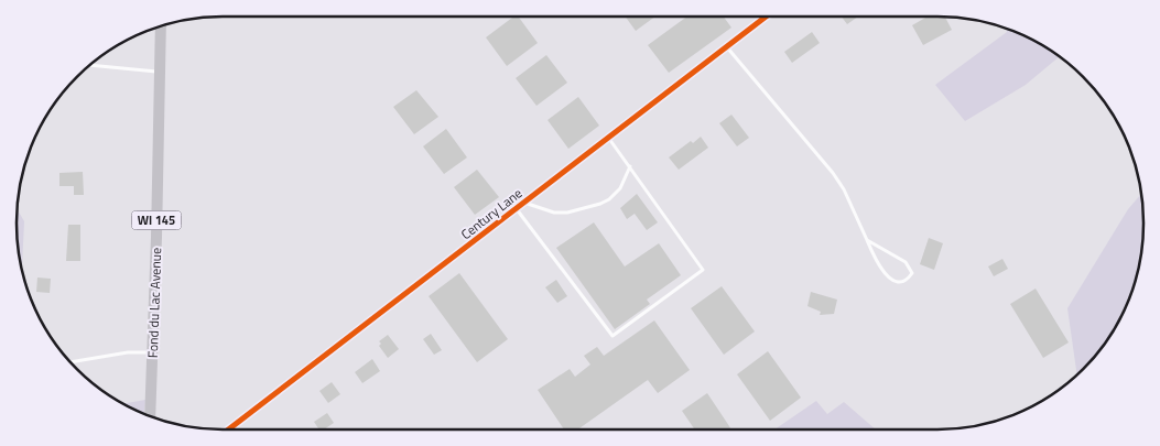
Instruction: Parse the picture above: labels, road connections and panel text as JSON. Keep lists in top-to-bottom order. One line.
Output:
{"streets":{"main road":["WI 145","Fond du Lac Avenue"],"street":["Century Lane"]}}
